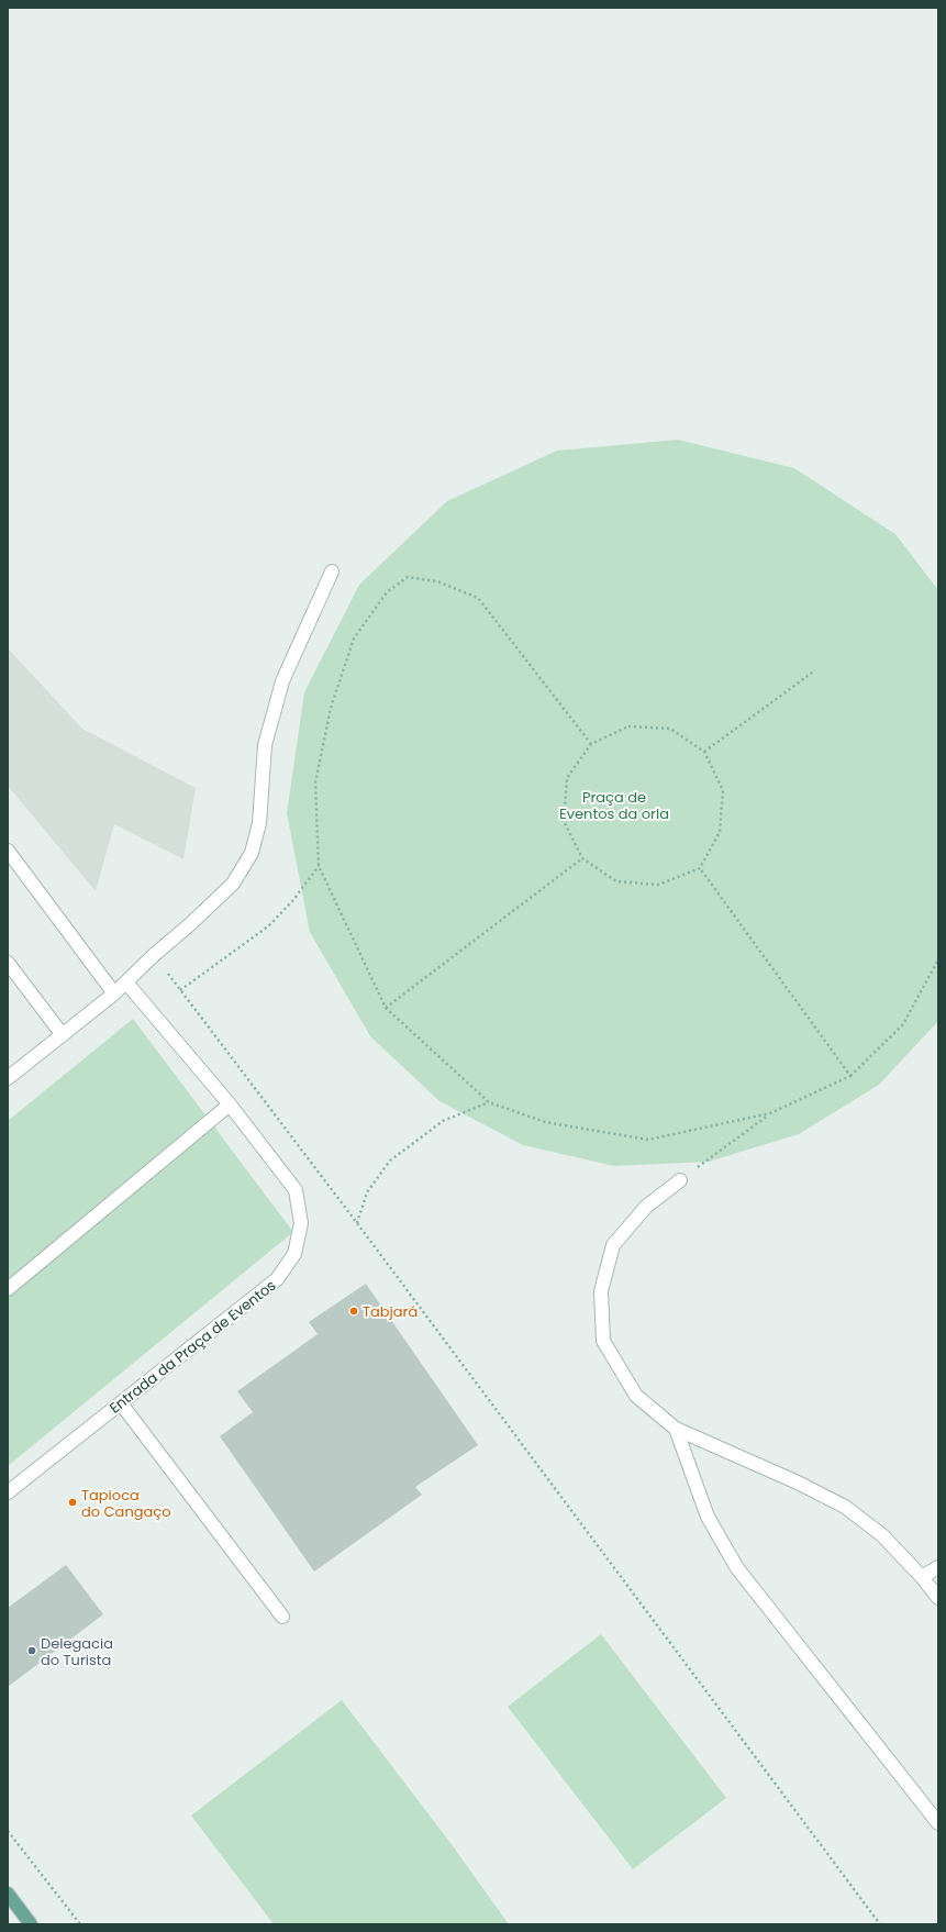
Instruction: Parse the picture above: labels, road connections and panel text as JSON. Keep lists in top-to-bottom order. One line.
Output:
{"streets":{"lane":["Entrada da Praça de Eventos"]},"parks":["Praça de Eventos da orla"],"places":["Tabjará","Tapioca do Cangaço","Delegacia do Turista"]}
